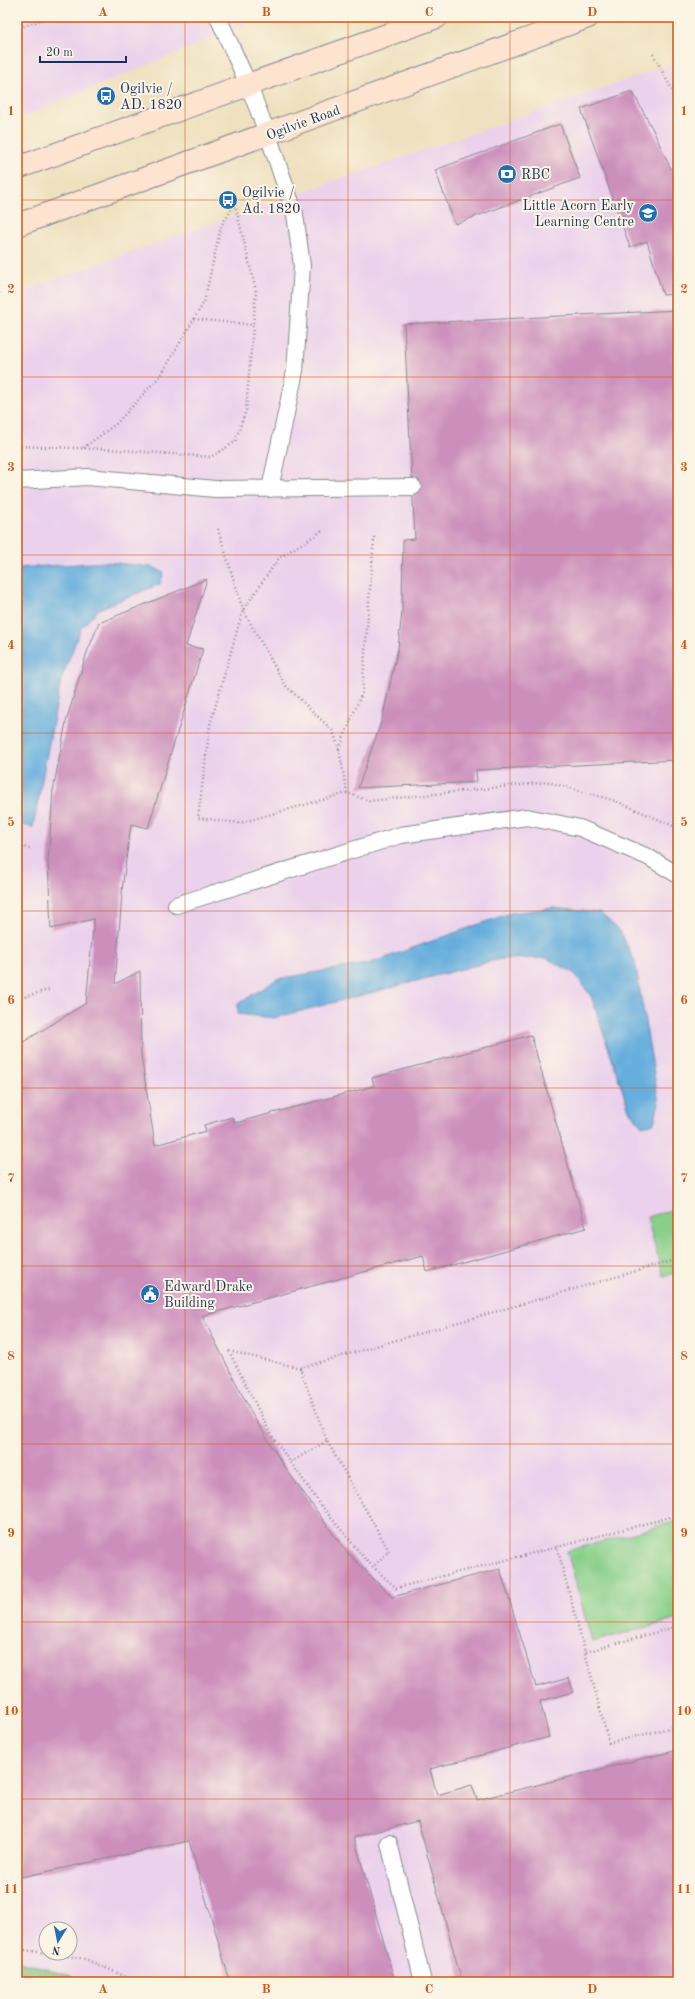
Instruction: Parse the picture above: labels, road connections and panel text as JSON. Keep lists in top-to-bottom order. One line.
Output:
{"streets":{"main road":["Ogilvie Road"]},"places":{"bus stop":["Ogilvie / AD. 1820","Ogilvie / Ad. 1820"],"bank":["RBC"],"school or university":["Little Acorn Early Learning Centre"],"public building":["Edward Drake Building"]},"scale_bar":"20 m","north":"bottom","grid":{"columns":["A","B","C","D"],"rows":["1","2","3","4","5","6","7","8","9","10","11"]}}
